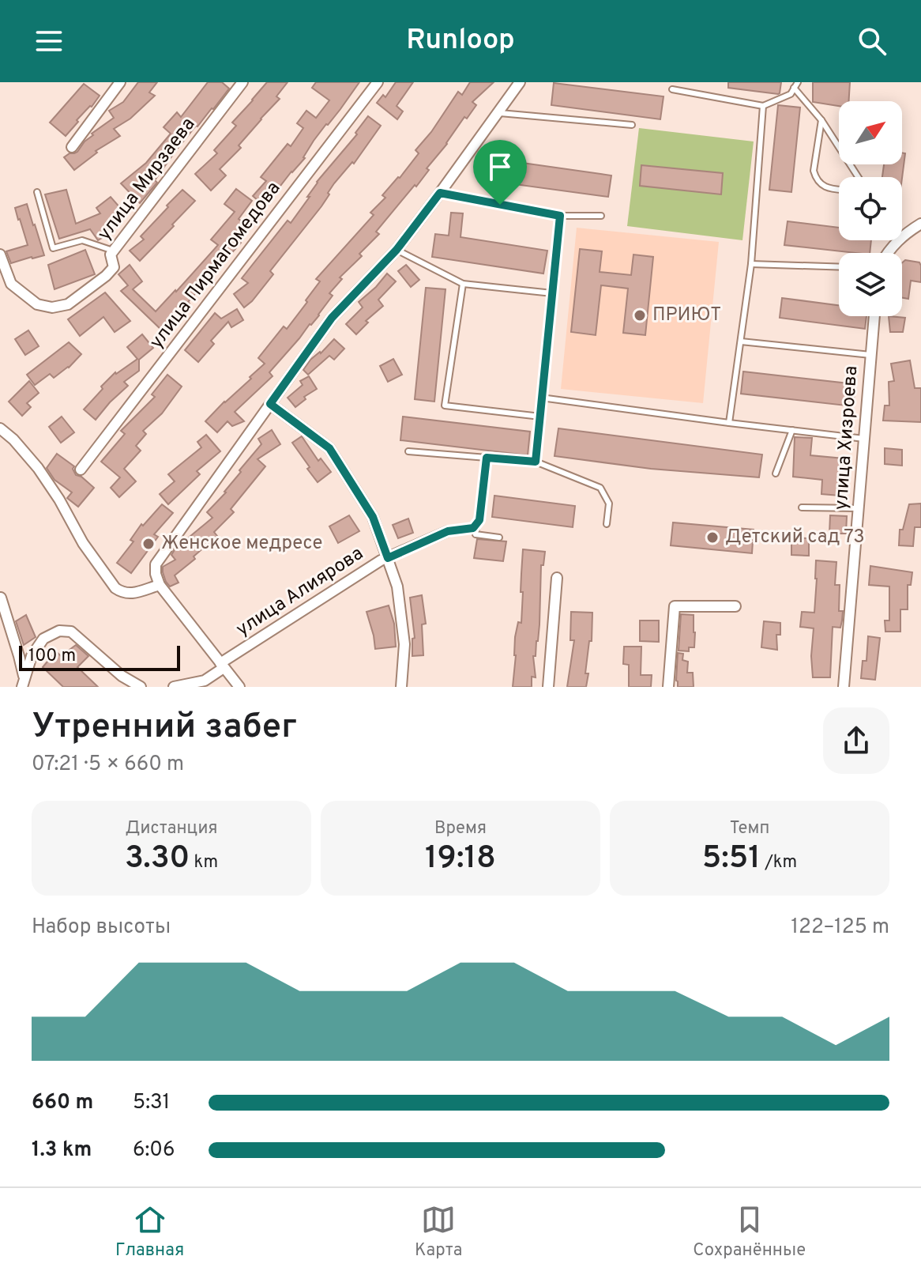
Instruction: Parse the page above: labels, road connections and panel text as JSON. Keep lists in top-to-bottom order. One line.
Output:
{"streets":{"street":["улица Мирзаева","улица Пирмагомедова","улица Хизроева","улица Алиярова"]},"places":["ПРИЮТ","Детский сад 73","Женское медресе"],"scale_bar":"100 m","north":"top right","page":{"header":"Runloop","scale":"100 m","heading":["Утренний забег","07:21 · 5 × 660 m"],"stats":[["Дистанция","3.30 km"],["Время","19:18"],["Темп","5:51 /km"]],"chart":["Набор высоты","122–125 m"],"list":[{"name":"660 m","note":"5:31"},{"name":"1.3 km","note":"6:06"}],"tabs":["Главная","Карта","Сохранённые"]}}
